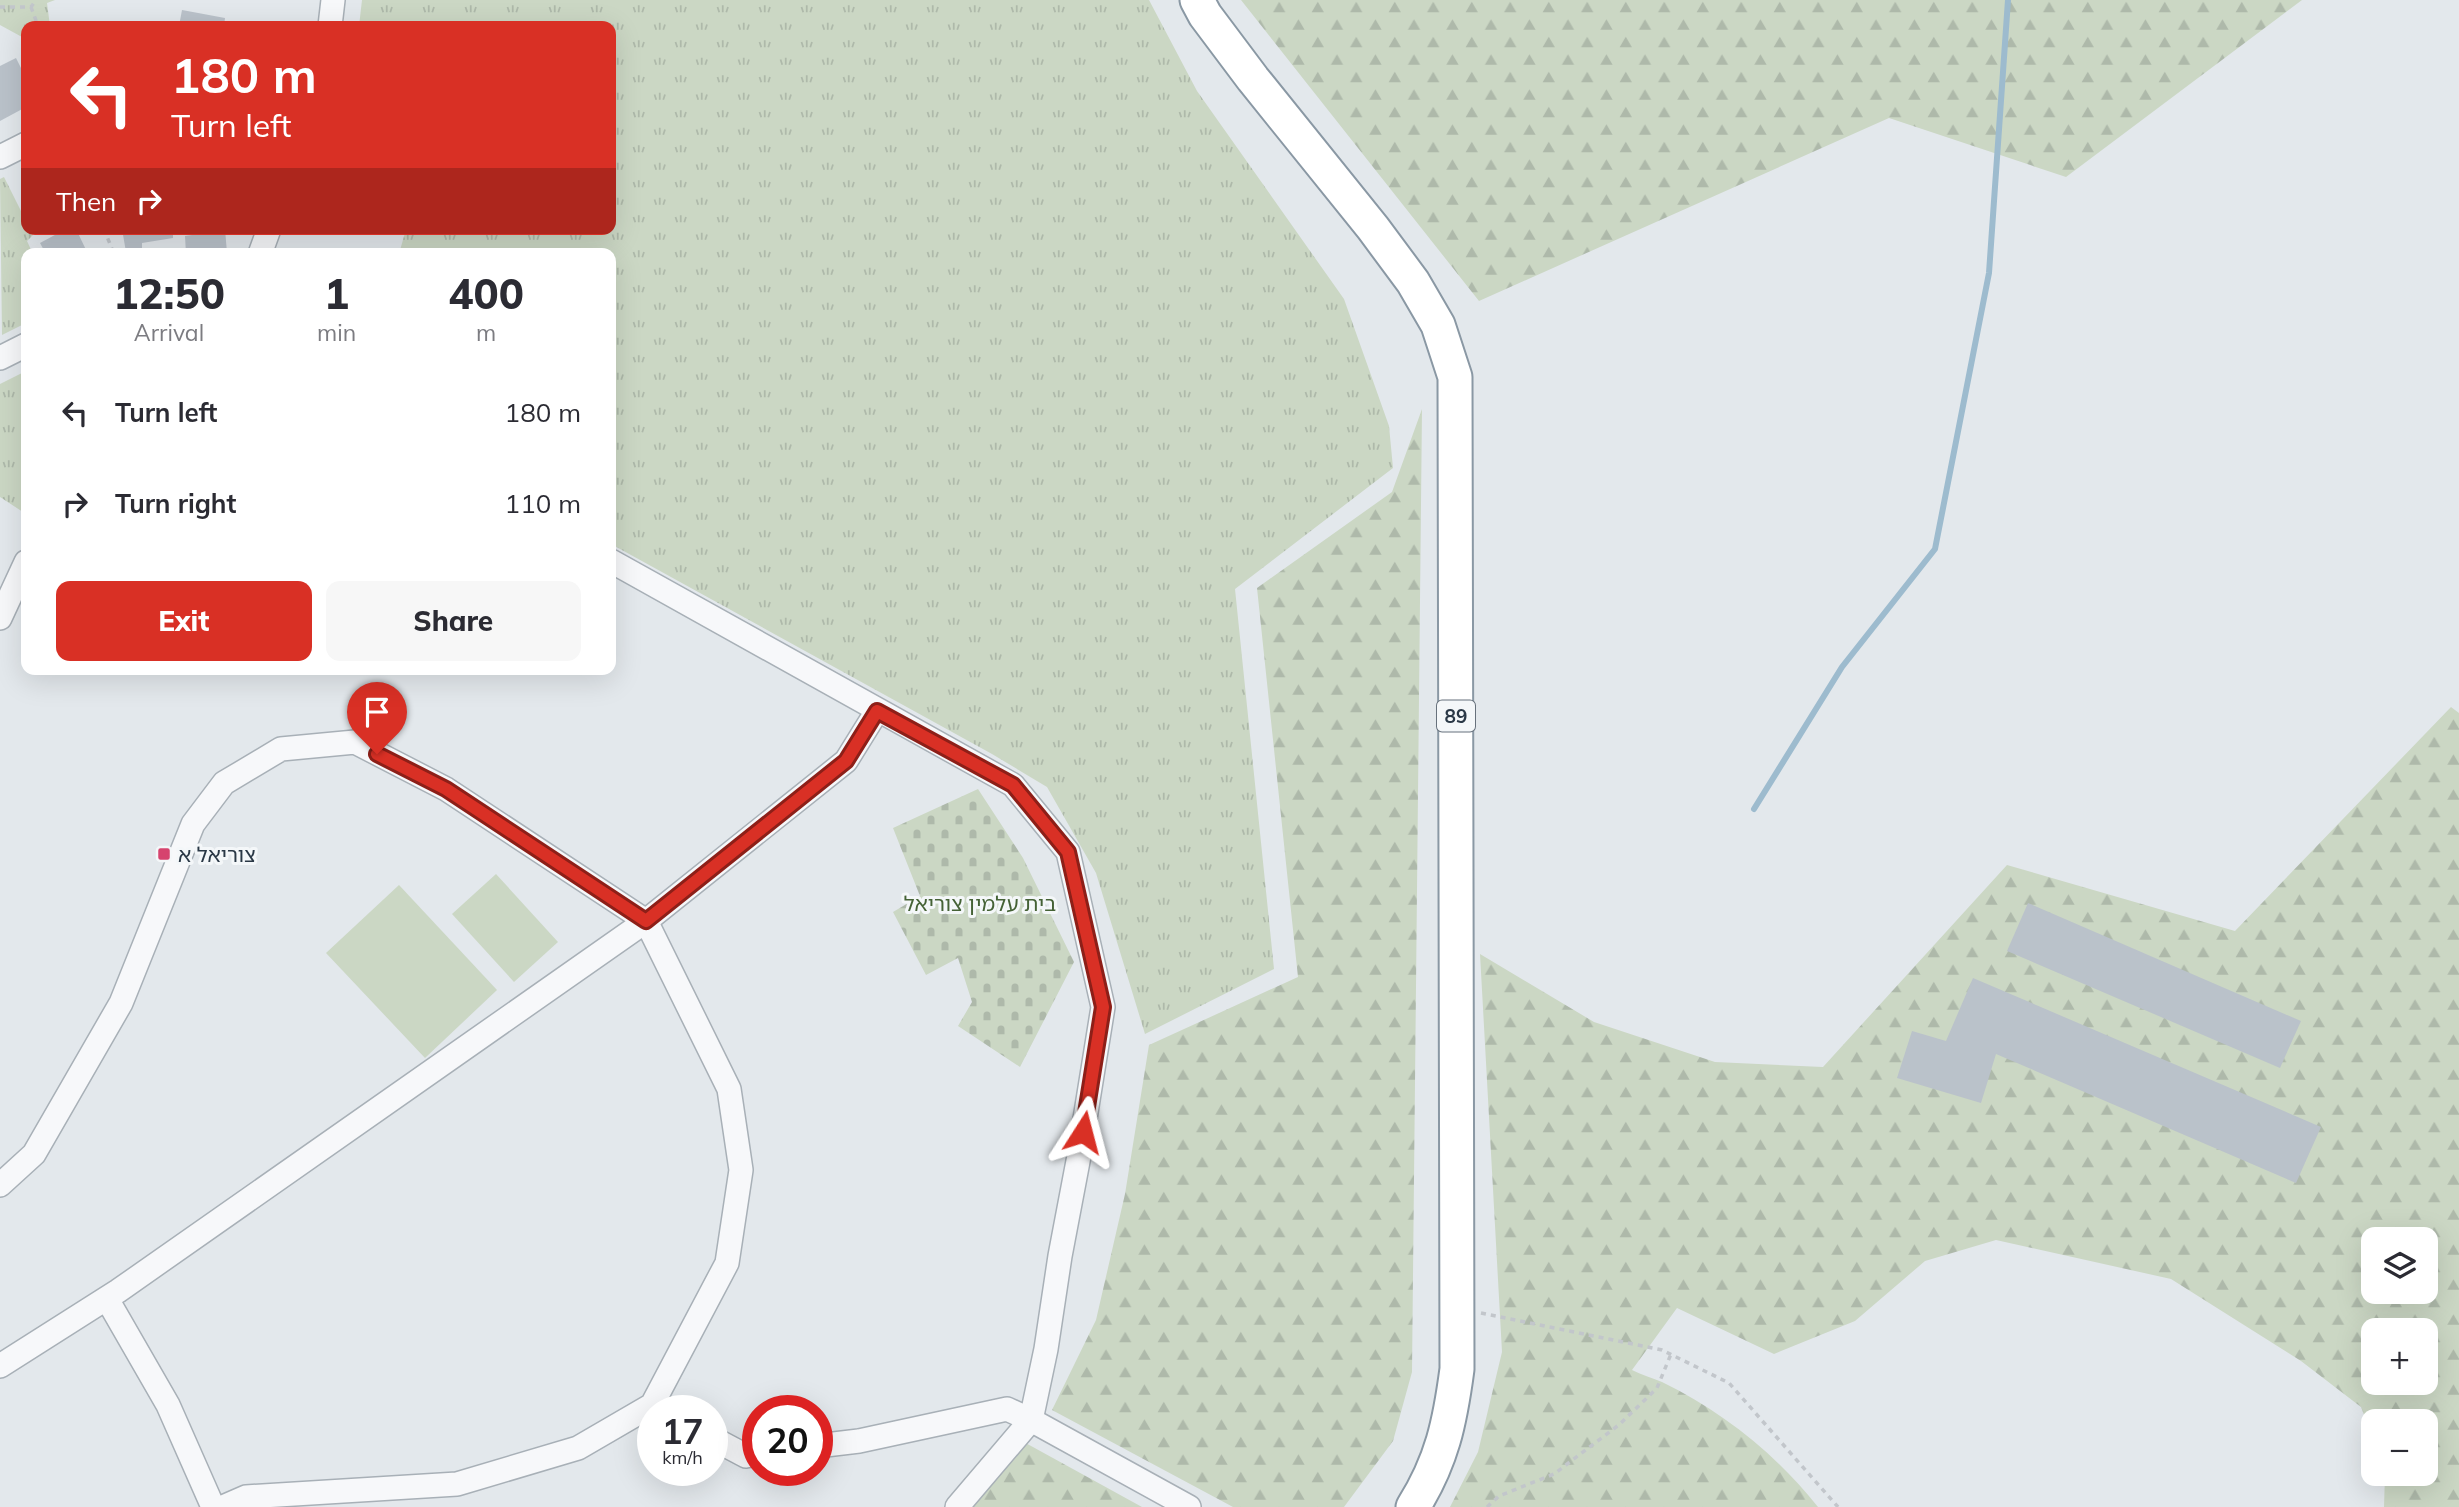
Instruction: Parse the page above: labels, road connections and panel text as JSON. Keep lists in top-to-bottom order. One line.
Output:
{"streets":{"highway":["89"]},"parks":["בית עלמין צוריאל"],"places":{"transit":["צוריאל א"]},"page":{"turn":["180 m","Turn left"],"then":"Then","eta":["12:50","Arrival","1","min","400","m"],"list":[{"name":"Turn left","value":"180 m"},{"name":"Turn right","value":"110 m"}],"buttons":["Exit","Share"],"map_buttons":["+","−"],"speed":"17 km/h","limit":"20"}}
